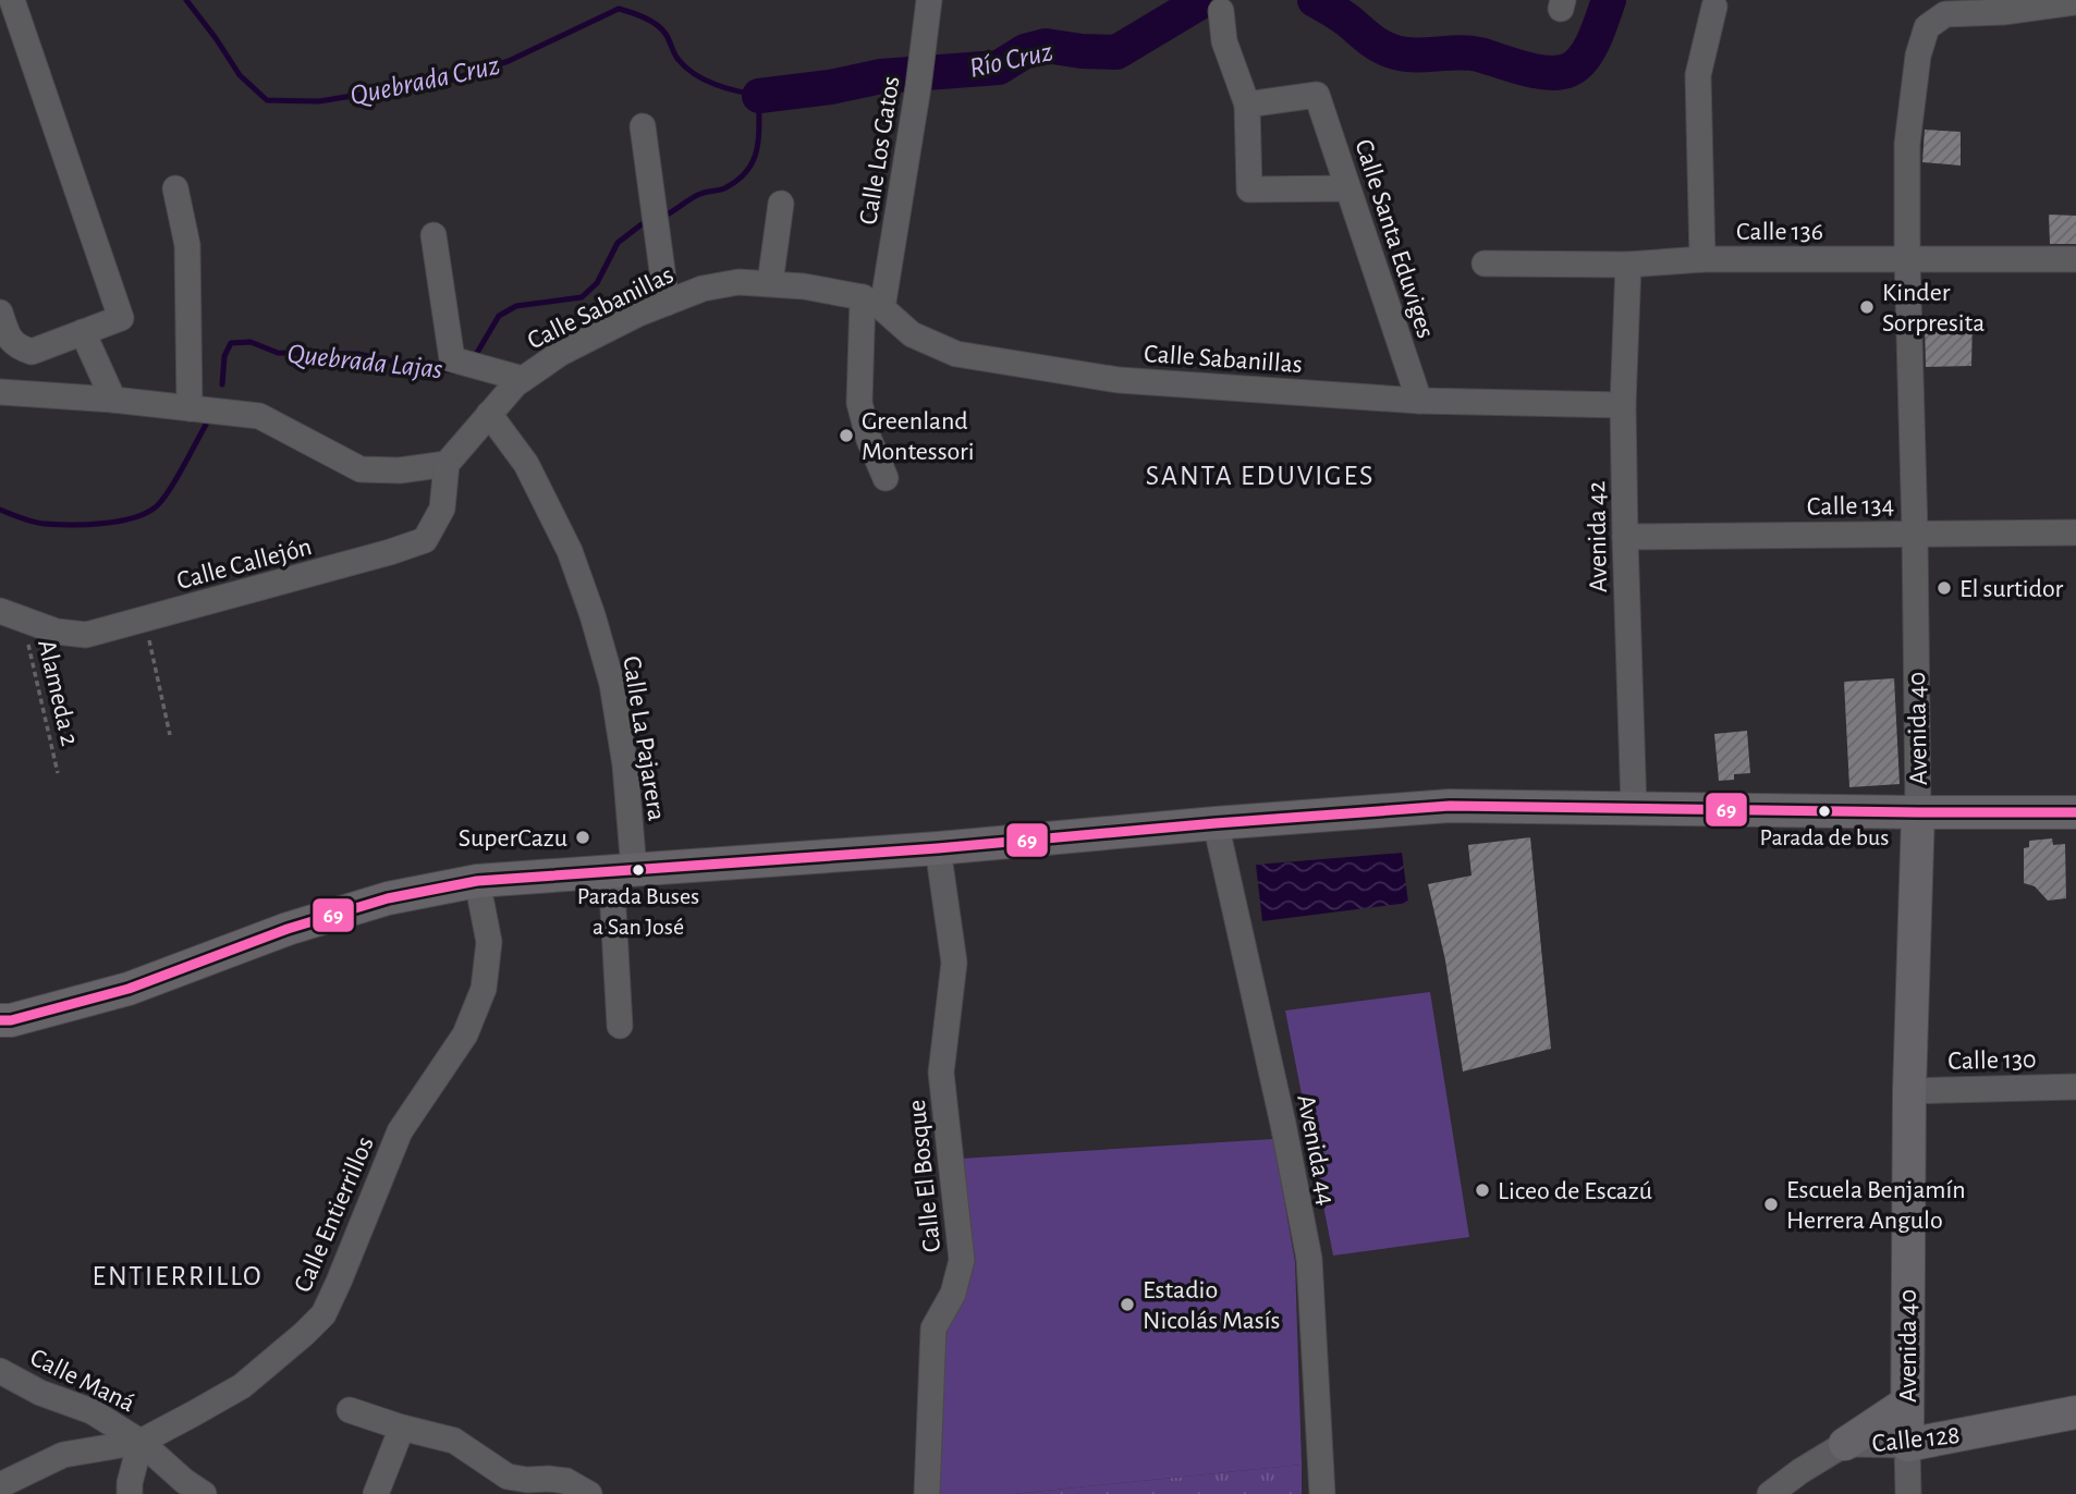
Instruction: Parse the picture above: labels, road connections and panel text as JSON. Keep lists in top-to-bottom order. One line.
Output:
{"streets":{"main road":["Avenida 40","Calle 128"],"street":["Calle Los Gatos","Calle 136","Calle Santa Eduviges","Calle Sabanillas","Calle 134","Avenida 42","Calle Callejón","Calle La Pajarera","Calle 130","Avenida 44","Calle El Bosque","Calle Entierrillos","Calle Maná"],"path":["Alameda 2"]},"crossings":[["Calle Los Gatos","Calle Sabanillas"],["Calle 136","Avenida 42"],["Calle 136","Avenida 40"],["Calle Santa Eduviges","Calle Sabanillas"],["Calle Sabanillas","Avenida 42"],["Calle Sabanillas","Calle Callejón"],["Calle Sabanillas","Calle La Pajarera"],["Calle 134","Avenida 42"],["Calle 134","Avenida 40"],["Calle Callejón","Alameda 2"],["Avenida 40","Calle 130"],["Avenida 40","Calle 128"],["Calle Entierrillos","Calle Maná"]],"districts":["SANTA EDUVIGES","ENTIERRILLO"],"water":["Río Cruz","Quebrada Cruz","Quebrada Lajas"],"places":["Kinder Sorpresita","Greenland Montessori","El surtidor","Parada de bus","SuperCazu","Parada Buses a San José","Liceo de Escazú","Escuela Benjamín Herrera Angulo","Estadio Nicolás Masís"],"lines":["transit line 69"]}
